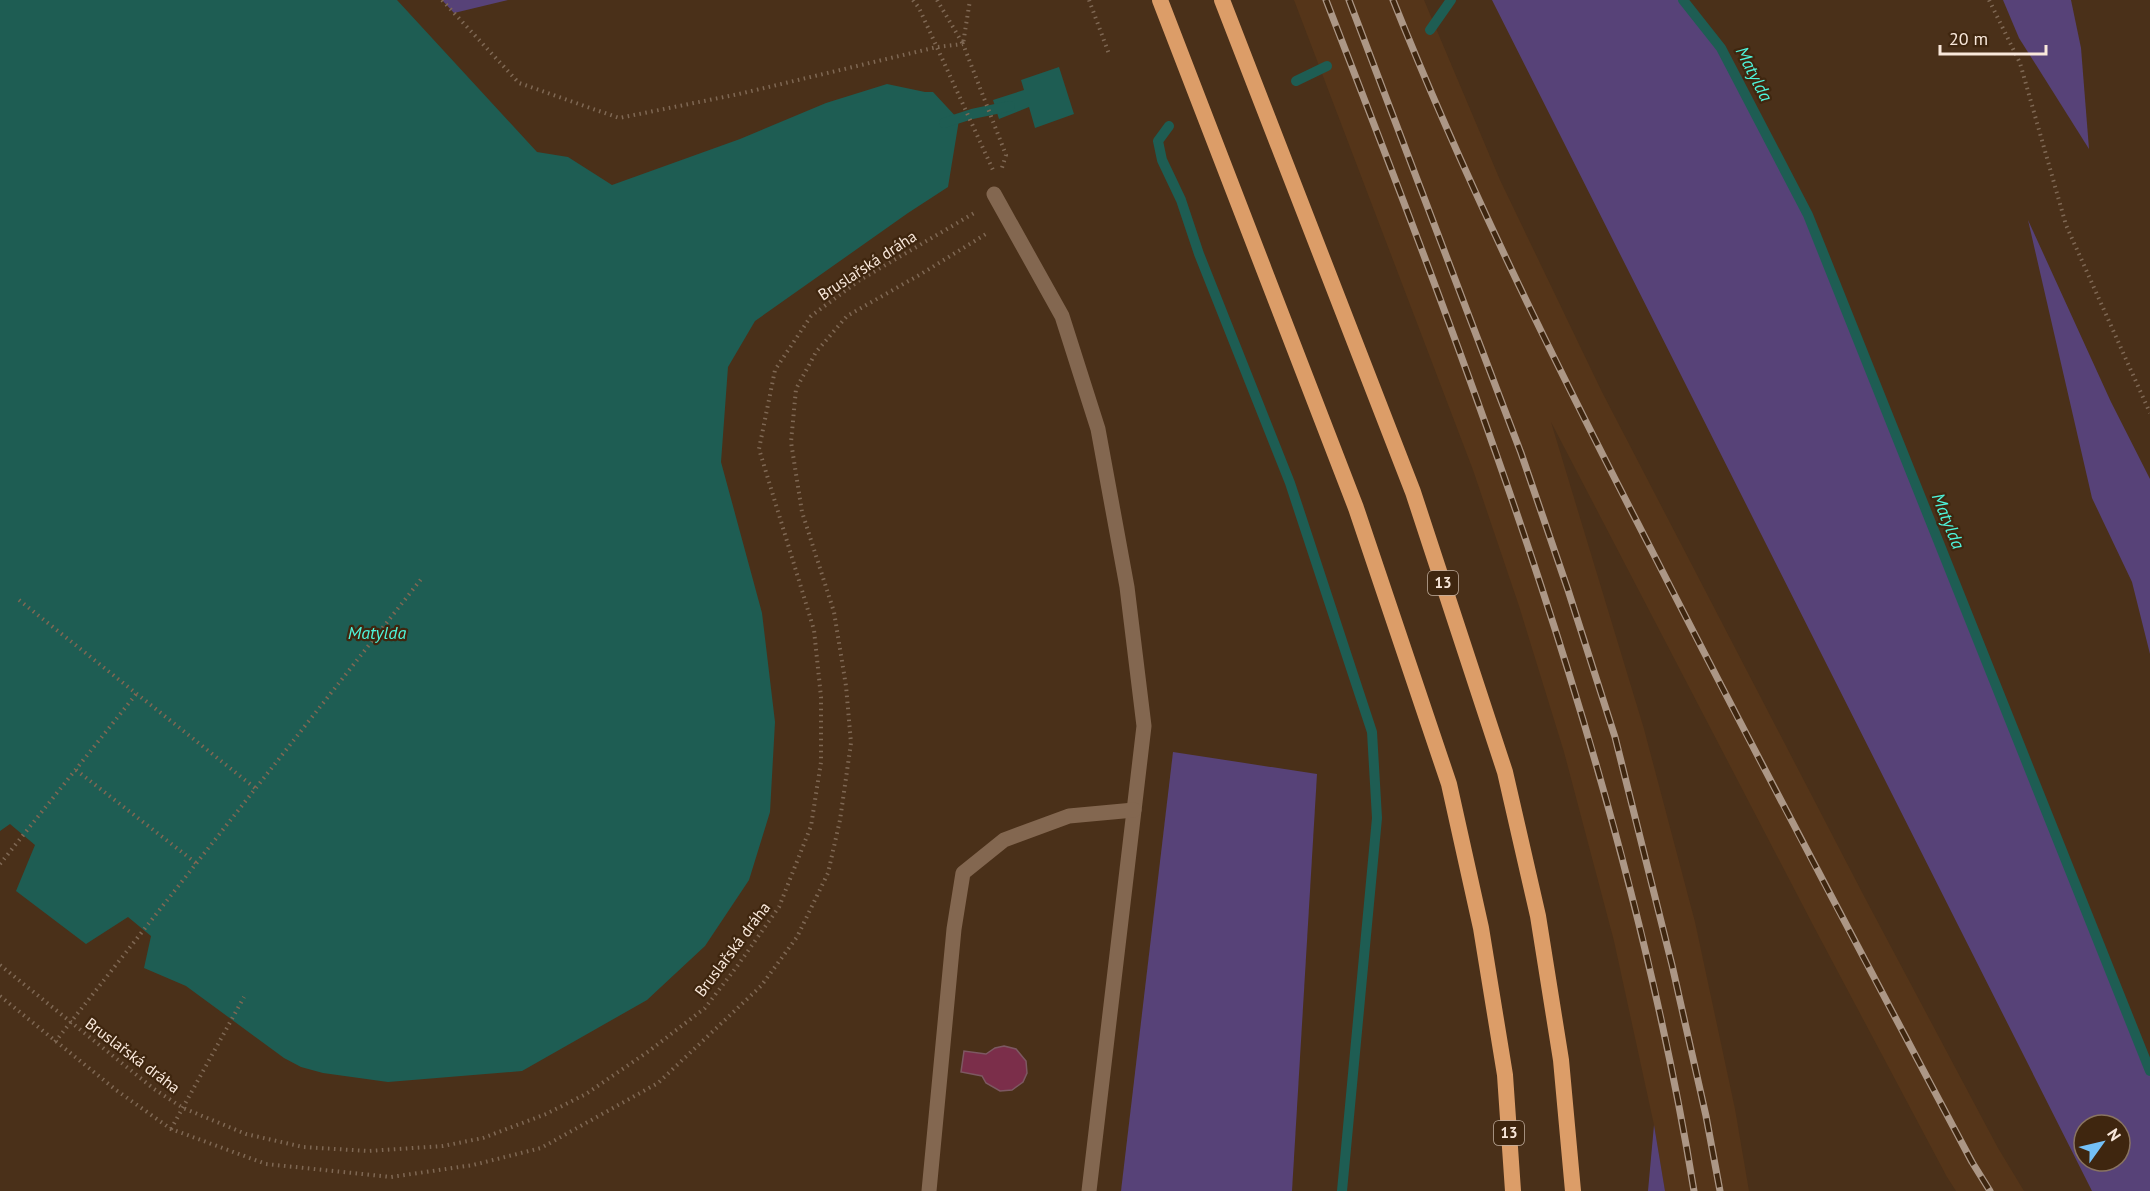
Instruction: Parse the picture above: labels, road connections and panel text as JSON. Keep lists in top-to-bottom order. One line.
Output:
{"streets":{"highway":["13"],"path":["Bruslařská dráha"]},"water":["Matylda"],"scale_bar":"20 m","north":"top right"}
